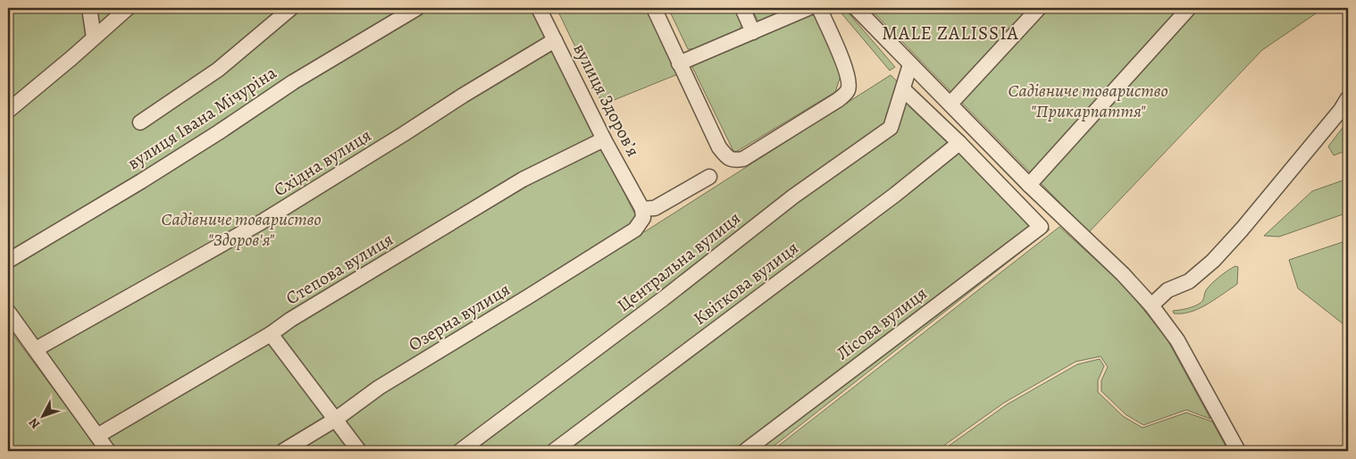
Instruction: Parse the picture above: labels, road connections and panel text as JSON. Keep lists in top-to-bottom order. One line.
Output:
{"streets":{"street":["вулиця Здоровʼя","вулиця Івана Мічуріна","Східна вулиця","Центральна вулиця","Степова вулиця","Квіткова вулиця","Озерна вулиця","Лісова вулиця"]},"crossings":[["вулиця Здоровʼя","Східна вулиця"],["вулиця Здоровʼя","Степова вулиця"],["вулиця Здоровʼя","Озерна вулиця"],["Квіткова вулиця","Лісова вулиця"]],"districts":["MALE ZALISSIA"],"parks":["Садівниче товариство \"Прикарпаття\"","Садівниче товариство \"Здоров'я\""],"north":"bottom left"}
